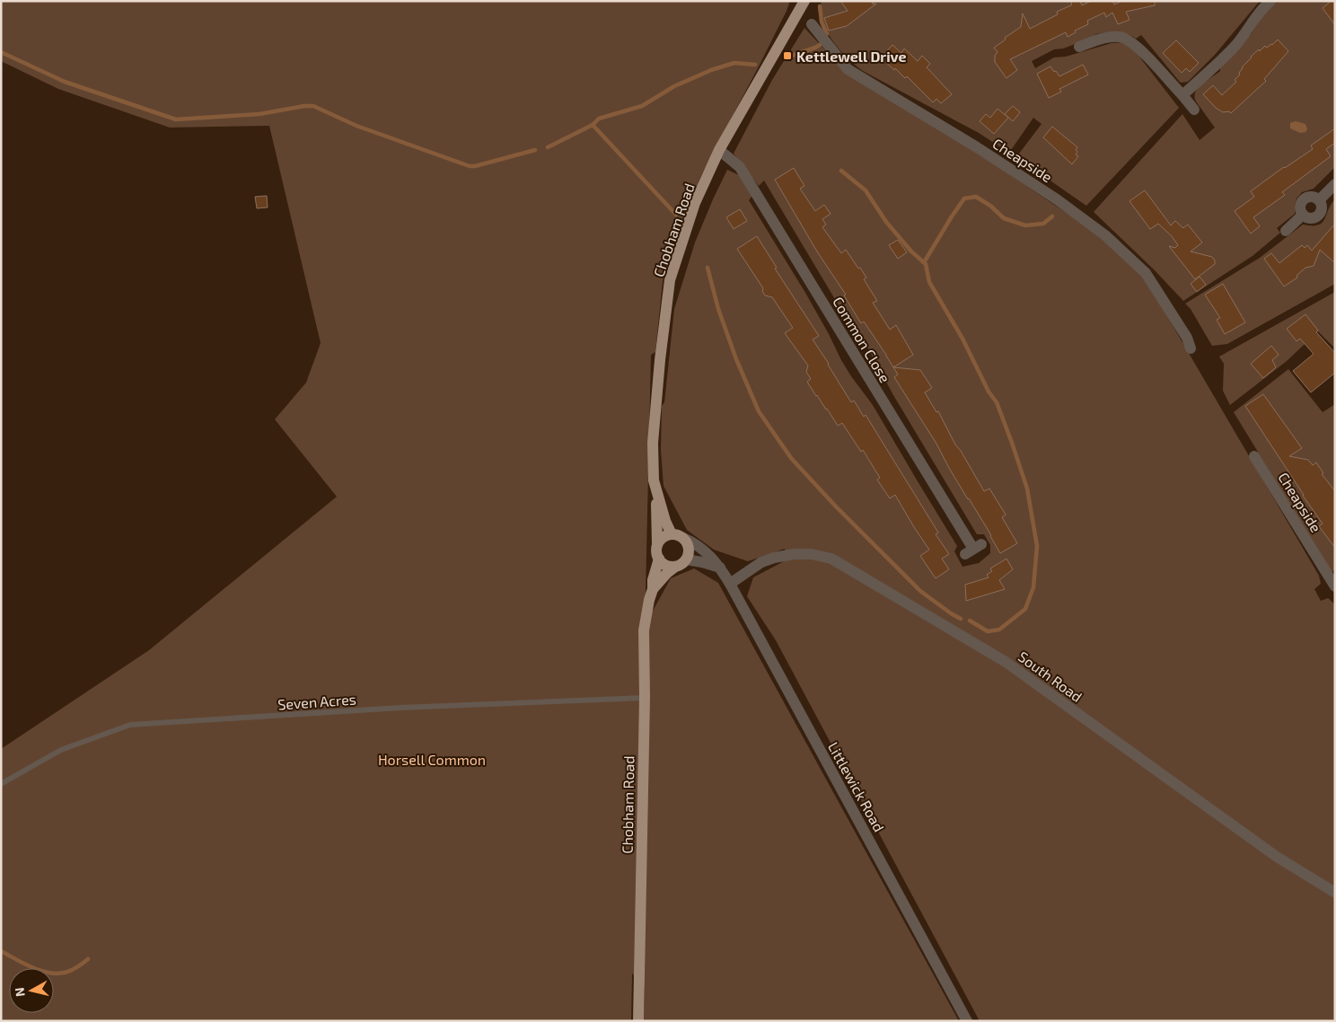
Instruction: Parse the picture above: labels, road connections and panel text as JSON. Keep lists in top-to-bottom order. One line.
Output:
{"streets":{"main road":["Chobham Road"],"street":["Cheapside","Common Close","South Road","Littlewick Road"],"lane":["Seven Acres"]},"crossings":[["Chobham Road","Common Close"],["Chobham Road","Seven Acres"],["Chobham Road","Littlewick Road"],["South Road","Littlewick Road"]],"parks":["Horsell Common"],"places":{"transit":["Kettlewell Drive"]},"north":"left"}
